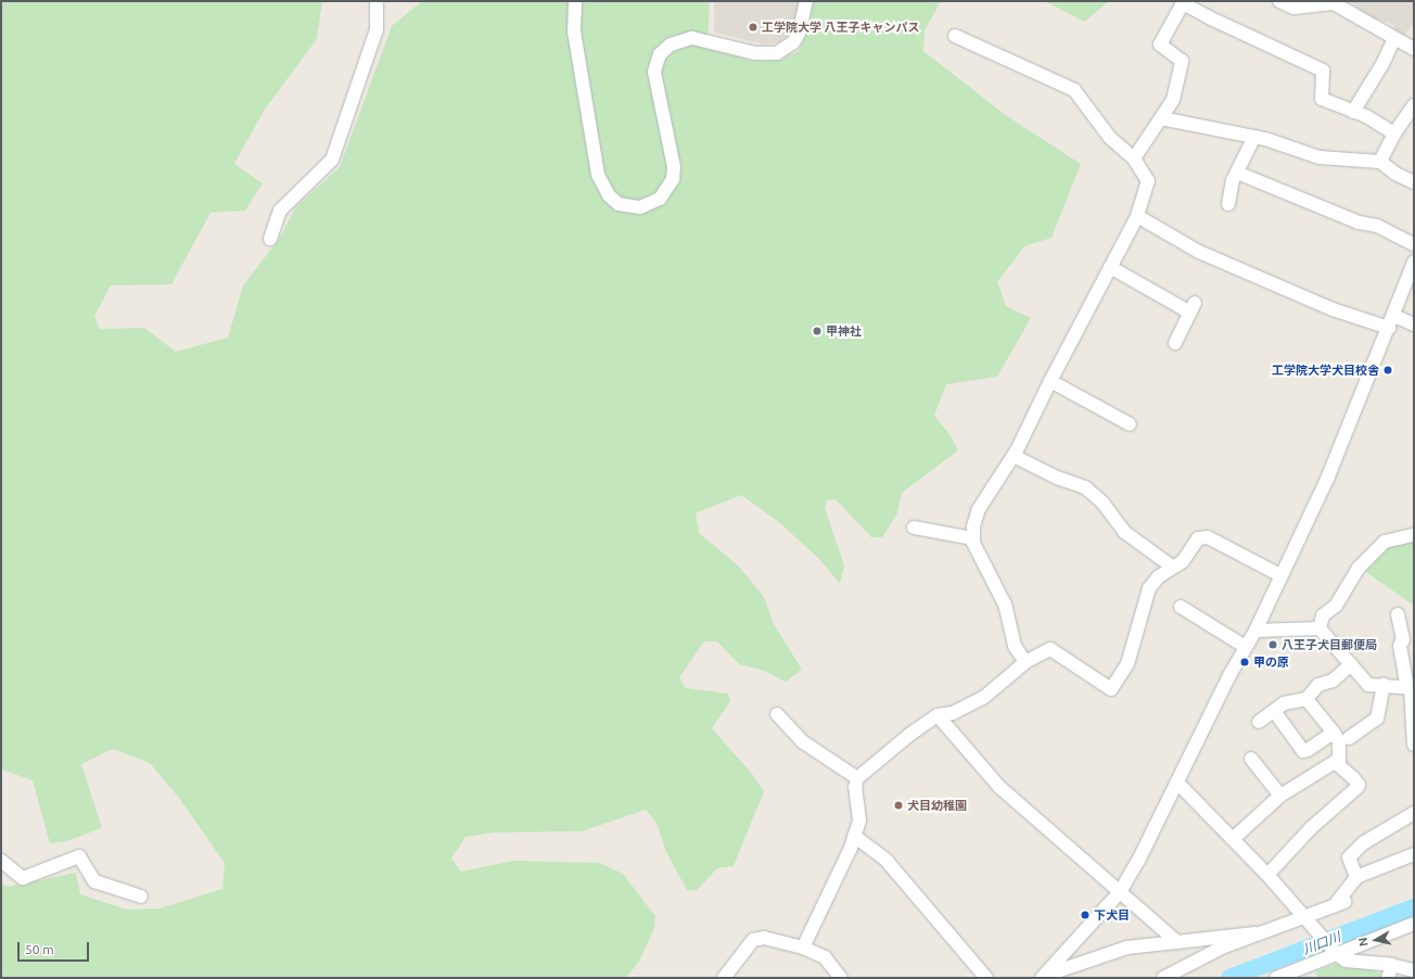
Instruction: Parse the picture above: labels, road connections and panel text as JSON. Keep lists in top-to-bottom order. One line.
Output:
{"water":["川口川"],"places":["工学院大学 八王子キャンパス","甲神社","工学院大学犬目校舎","八王子犬目郵便局","甲の原","犬目幼稚園","下犬目"],"scale_bar":"50 m","north":"left"}
